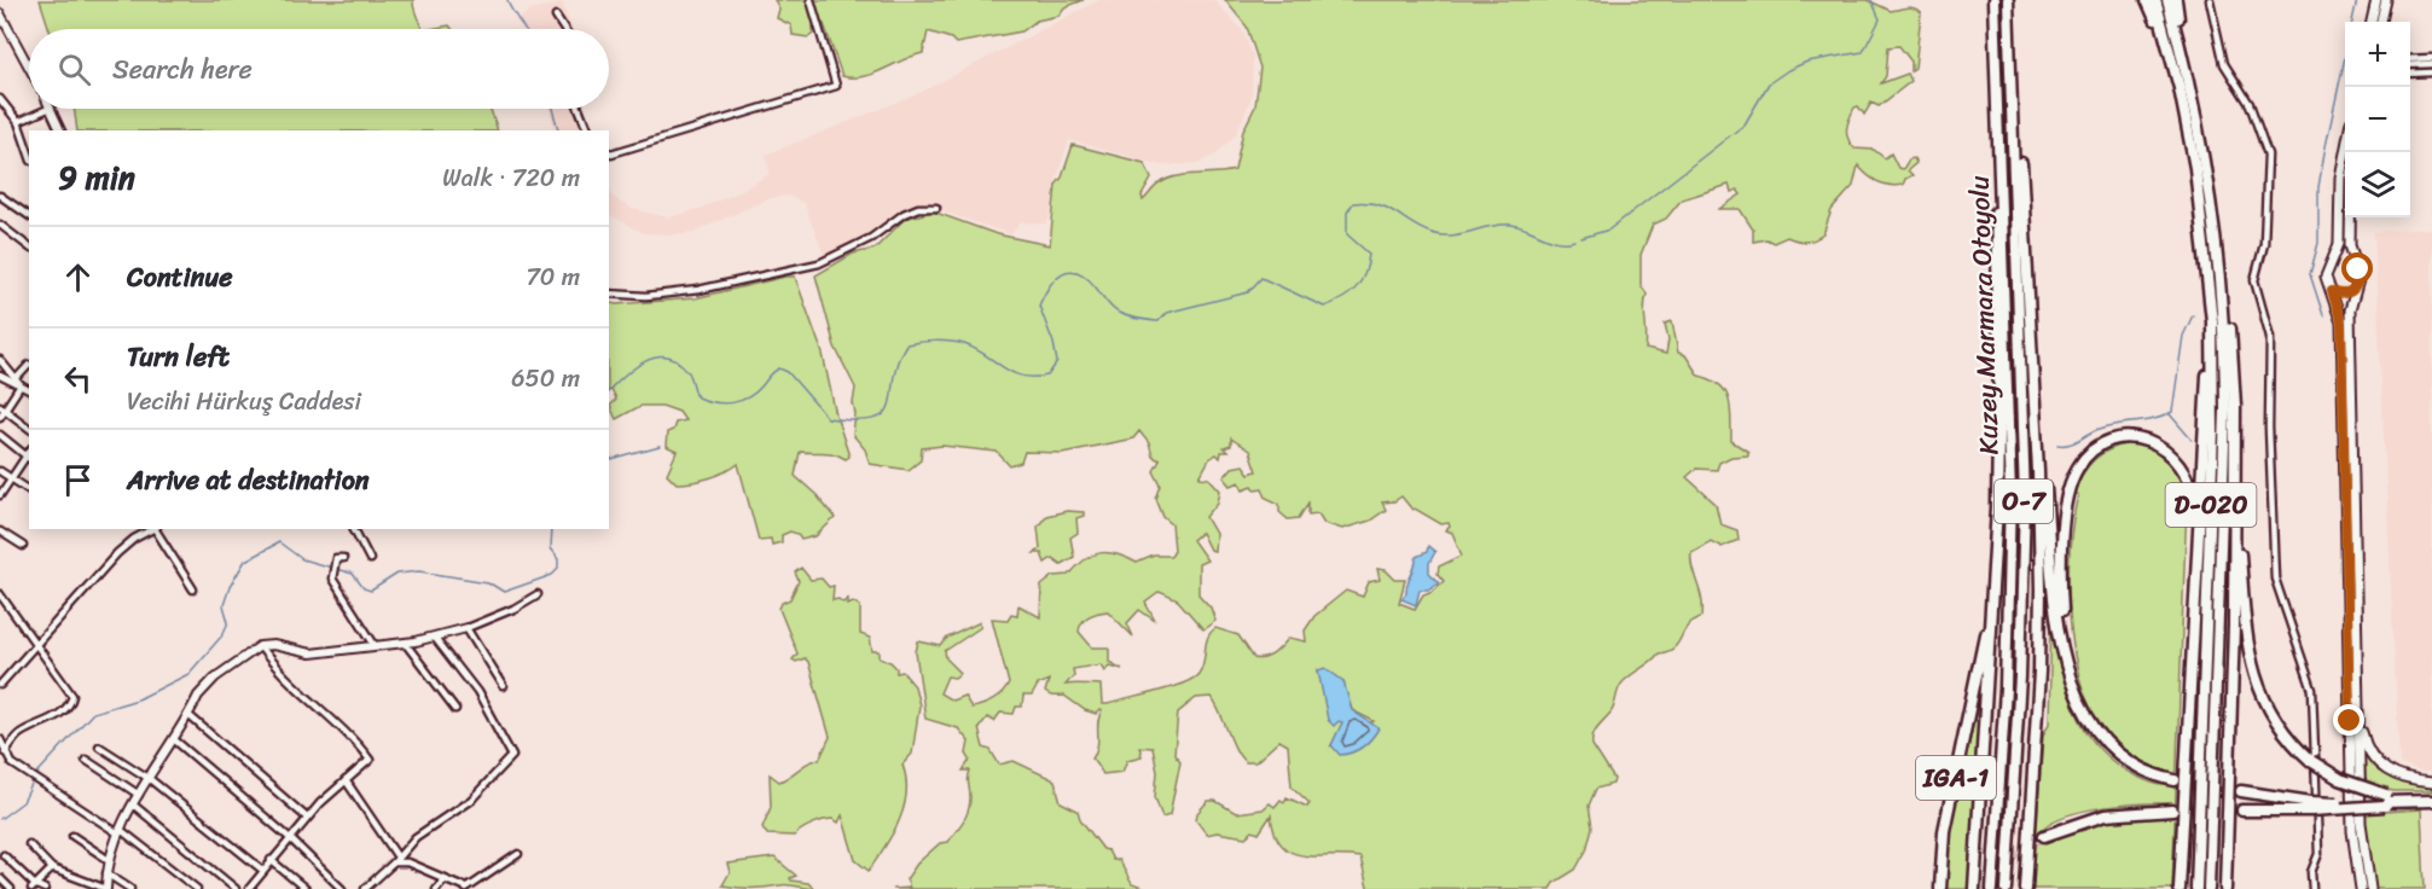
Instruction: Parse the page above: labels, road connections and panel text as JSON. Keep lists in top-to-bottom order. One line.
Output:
{"streets":{"highway":["Kuzey Marmara Otoyolu","O-7","D-020","IGA-1"]},"page":{"map_buttons":["+","−"],"search":"Search here","heading":["9 min","Walk · 720 m"],"list":[["Continue","70 m"],["Turn left","Vecihi Hürkuş Caddesi","650 m"],"Arrive at destination"]}}
